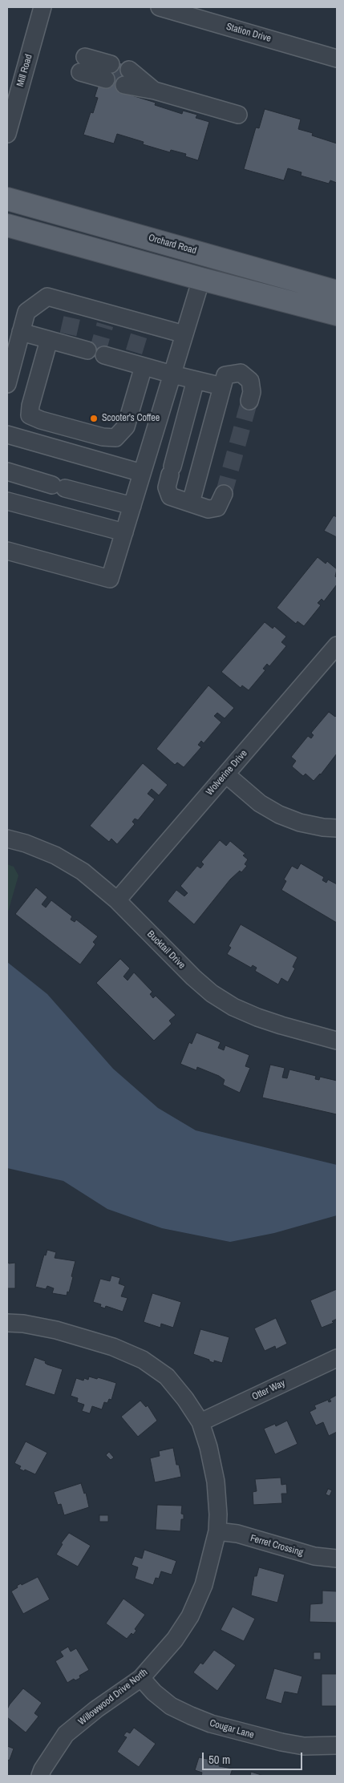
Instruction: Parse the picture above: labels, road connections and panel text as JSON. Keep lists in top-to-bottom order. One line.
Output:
{"streets":{"main road":["Orchard Road"],"street":["Station Drive","Mill Road","Wolverine Drive","Bucktail Drive","Otter Way","Ferret Crossing","Willowwood Drive North","Cougar Lane"]},"crossings":[["Wolverine Drive","Bucktail Drive"],["Otter Way","Willowwood Drive North"],["Ferret Crossing","Willowwood Drive North"],["Willowwood Drive North","Cougar Lane"]],"places":["Scooter's Coffee"],"scale_bar":"50 m"}
